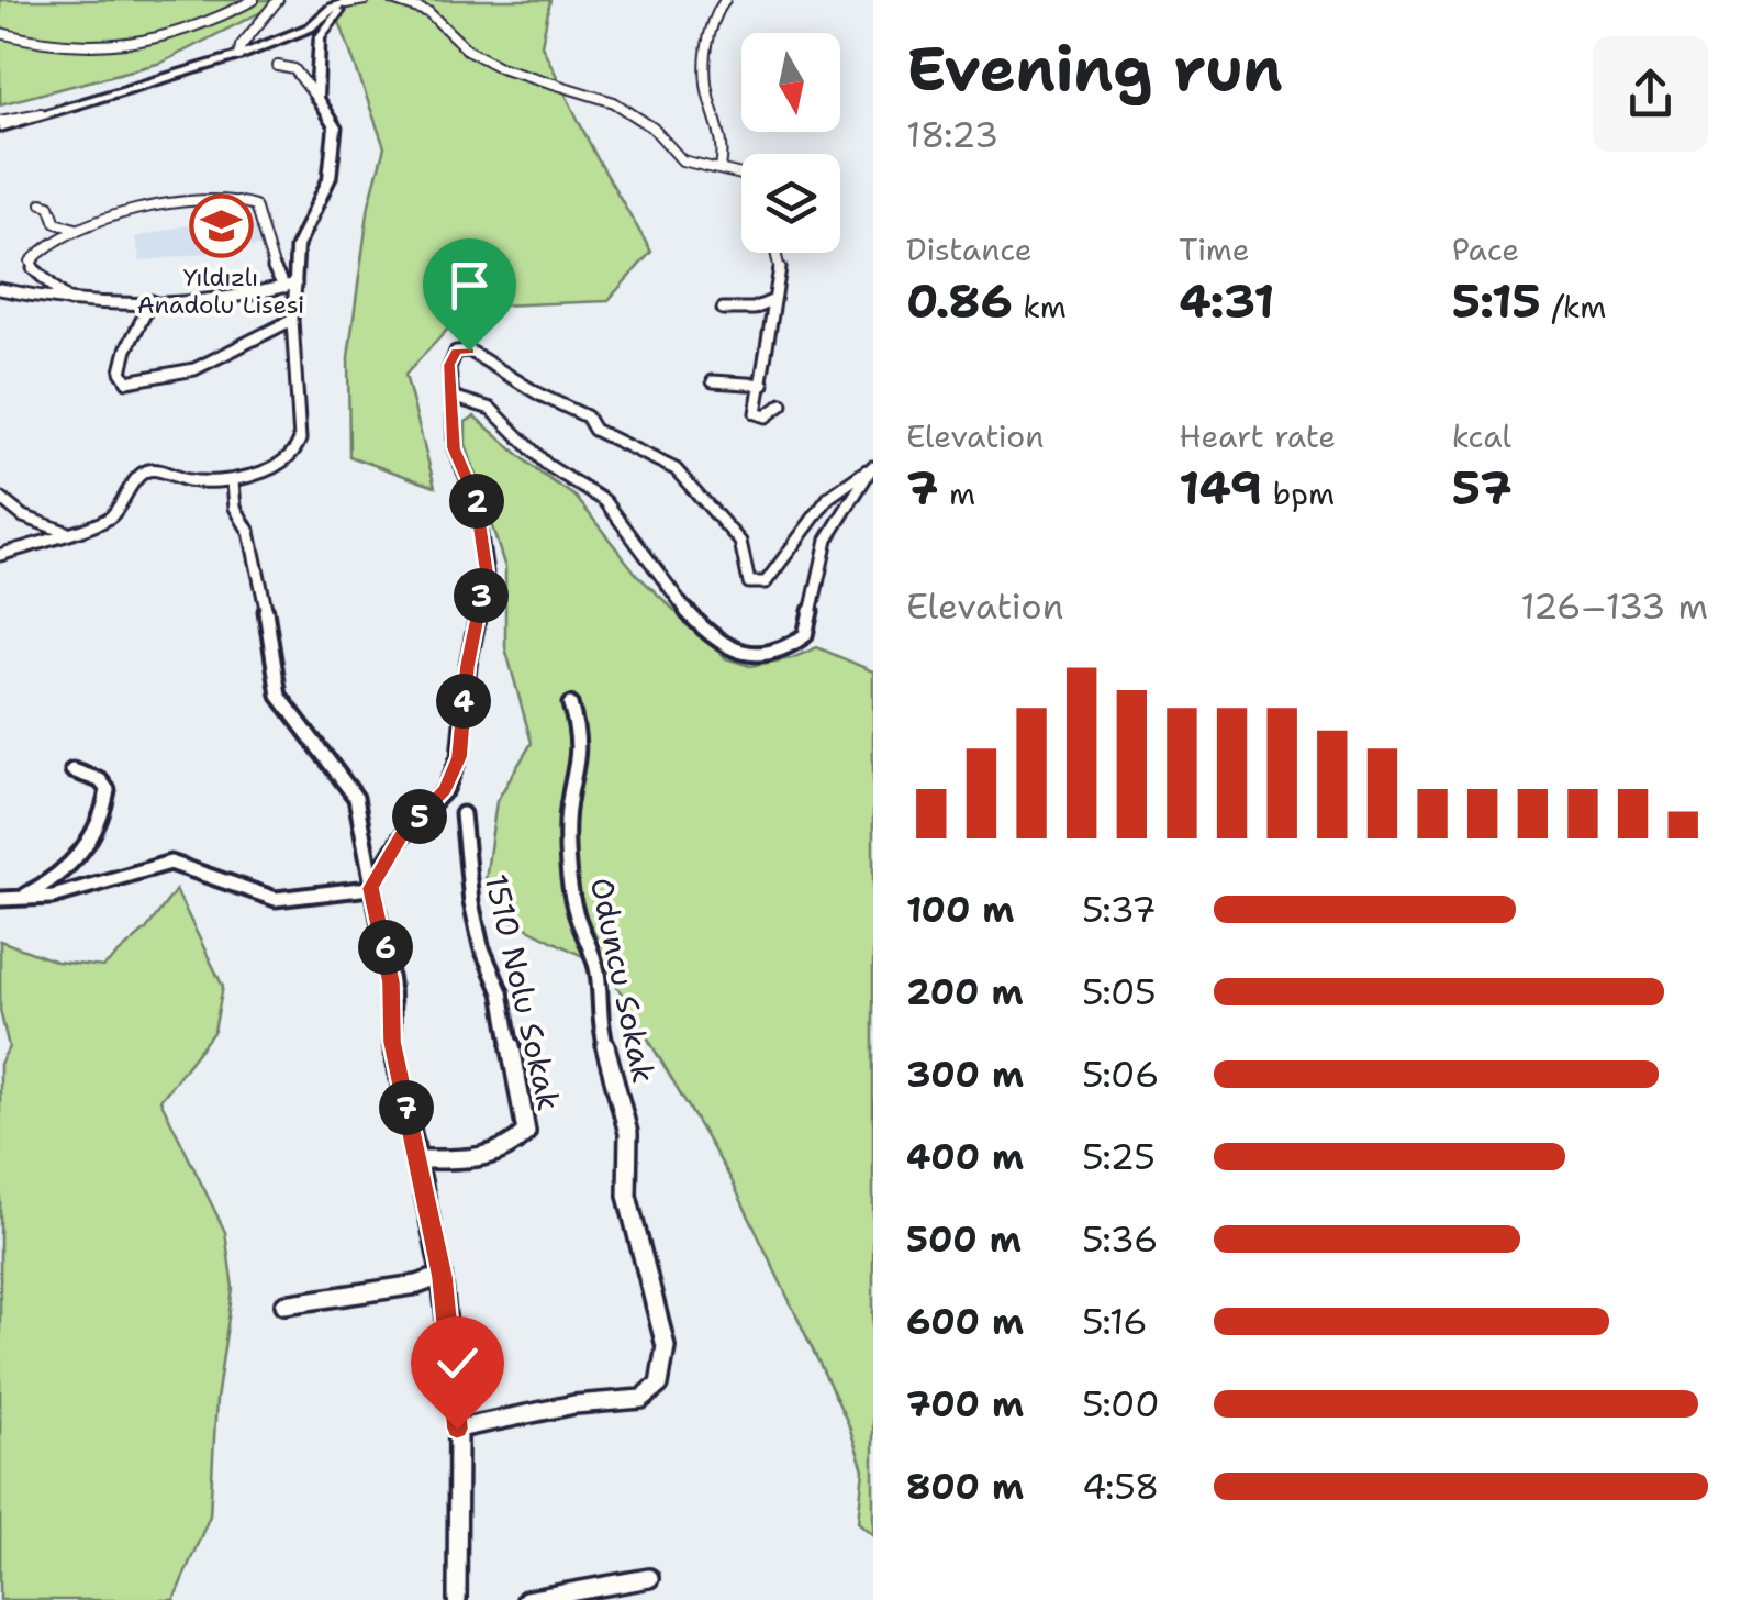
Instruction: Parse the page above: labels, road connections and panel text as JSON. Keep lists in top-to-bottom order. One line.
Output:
{"streets":{"street":["Oduncu Sokak","1510 Nolu Sokak"]},"places":{"school or university":["Yıldızlı Anadolu Lisesi"]},"north":"bottom","page":{"heading":["Evening run","18:23"],"stats":[["Distance","0.86 km"],["Time","4:31"],["Pace","5:15 /km"],["Elevation","7 m"],["Heart rate","149 bpm"],["kcal","57"]],"pins":["2","3","4","5","6","7"],"chart":["Elevation","126–133 m"],"list":[{"name":"100 m","note":"5:37"},{"name":"200 m","note":"5:05"},{"name":"300 m","note":"5:06"},{"name":"400 m","note":"5:25"},{"name":"500 m","note":"5:36"},{"name":"600 m","note":"5:16"},{"name":"700 m","note":"5:00"},{"name":"800 m","note":"4:58"}]}}
